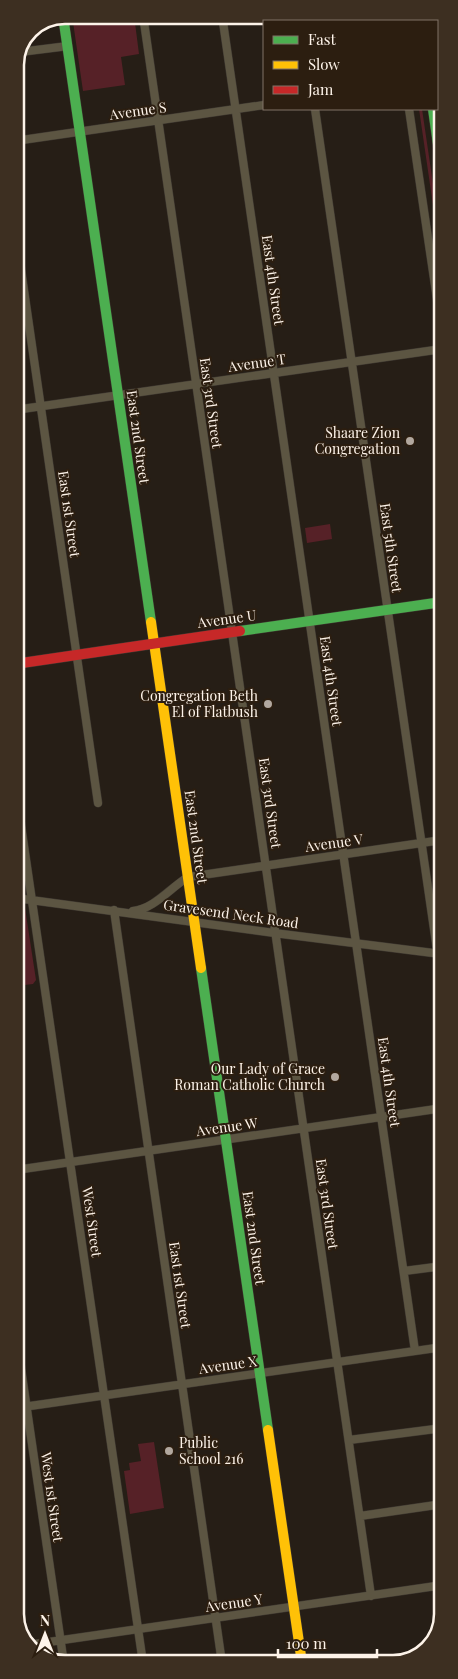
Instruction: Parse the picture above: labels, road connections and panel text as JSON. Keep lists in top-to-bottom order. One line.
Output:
{"streets":{"street":["Avenue S","East 4th Street","Avenue T","East 3rd Street","East 2nd Street","East 1st Street","East 5th Street","Avenue U","Avenue V","Gravesend Neck Road","Avenue W","West Street","Avenue X","West 1st Street","Avenue Y"]},"crossings":[["Avenue S","East 4th Street"],["Avenue S","East 3rd Street"],["Avenue S","East 2nd Street"],["East 4th Street","Avenue T"],["East 4th Street","Avenue U"],["East 4th Street","Avenue V"],["East 4th Street","Gravesend Neck Road"],["East 4th Street","Avenue W"],["East 4th Street","Avenue X"],["Avenue T","East 3rd Street"],["Avenue T","East 2nd Street"],["Avenue T","East 1st Street"],["Avenue T","East 5th Street"],["East 3rd Street","Avenue U"],["East 3rd Street","Avenue V"],["East 3rd Street","Gravesend Neck Road"],["East 3rd Street","Avenue W"],["East 3rd Street","Avenue X"],["East 3rd Street","Avenue Y"],["East 2nd Street","Avenue U"],["East 2nd Street","Avenue V"],["East 2nd Street","Gravesend Neck Road"],["East 2nd Street","Avenue W"],["East 2nd Street","Avenue X"],["East 2nd Street","Avenue Y"],["East 1st Street","Avenue U"],["East 1st Street","Avenue V"],["East 1st Street","Gravesend Neck Road"],["East 1st Street","Avenue W"],["East 1st Street","Avenue X"],["East 1st Street","Avenue Y"],["East 5th Street","Avenue U"],["East 5th Street","Avenue V"],["Avenue V","Gravesend Neck Road"],["Gravesend Neck Road","West Street"],["Avenue W","West Street"],["West Street","Avenue X"],["West Street","Avenue Y"],["Avenue X","West 1st Street"],["West 1st Street","Avenue Y"]],"places":["Shaare Zion Congregation","Congregation Beth El of Flatbush","Our Lady of Grace Roman Catholic Church","Public School 216"],"legend":["Fast","Slow","Jam"],"scale_bar":"100 m","north":"top"}
